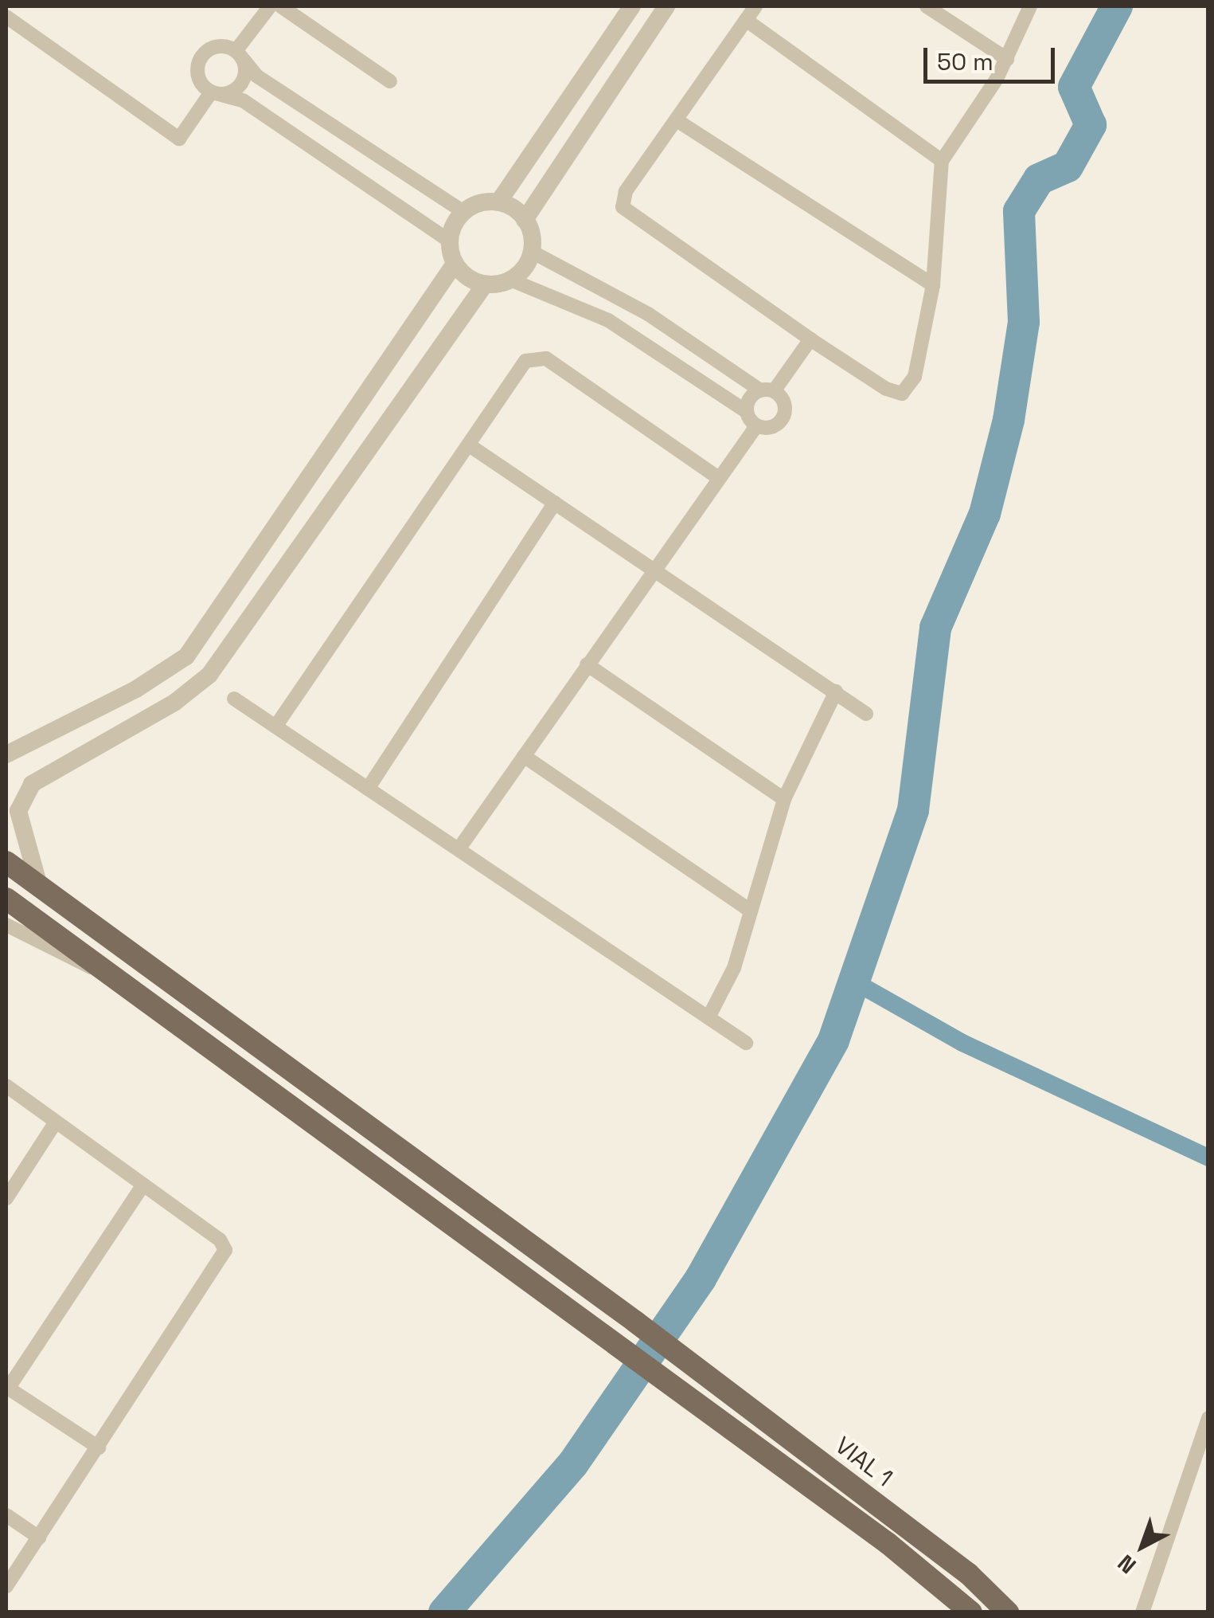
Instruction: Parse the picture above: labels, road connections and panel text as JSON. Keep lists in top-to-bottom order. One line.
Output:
{"streets":{"main road":["VIAL 1"]},"scale_bar":"50 m","north":"bottom left"}
